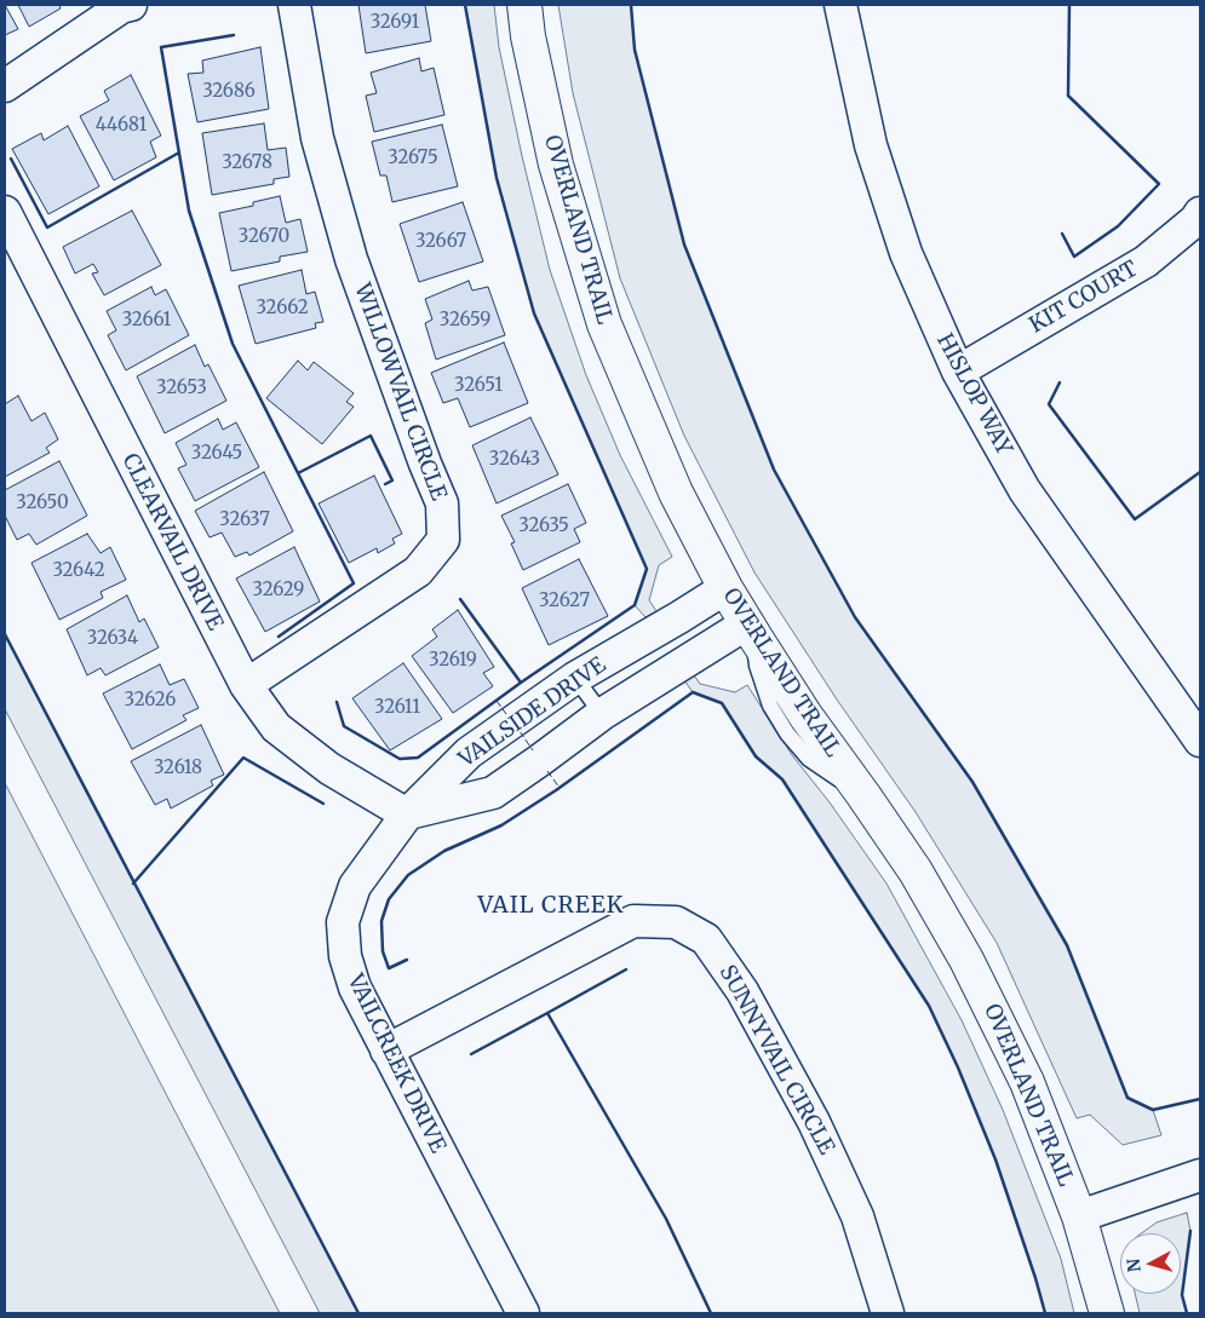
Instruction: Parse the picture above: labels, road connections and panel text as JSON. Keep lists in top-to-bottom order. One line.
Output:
{"streets":{"street":["OVERLAND TRAIL","KIT COURT","WILLOWVAIL CIRCLE","HISLOP WAY","CLEARVAIL DRIVE","VAILSIDE DRIVE","SUNNYVAIL CIRCLE","VAILCREEK DRIVE"]},"crossings":[["OVERLAND TRAIL","VAILSIDE DRIVE"],["KIT COURT","HISLOP WAY"],["WILLOWVAIL CIRCLE","CLEARVAIL DRIVE"],["CLEARVAIL DRIVE","VAILSIDE DRIVE"],["CLEARVAIL DRIVE","VAILCREEK DRIVE"],["VAILSIDE DRIVE","VAILCREEK DRIVE"],["SUNNYVAIL CIRCLE","VAILCREEK DRIVE"]],"districts":["VAIL CREEK"],"house_numbers":["32691","32686","44681","32675","32678","32670","32667","32662","32661","32659","32651","32653","32645","32643","32650","32637","32635","32642","32629","32627","32634","32619","32626","32611","32618"],"north":"left"}
